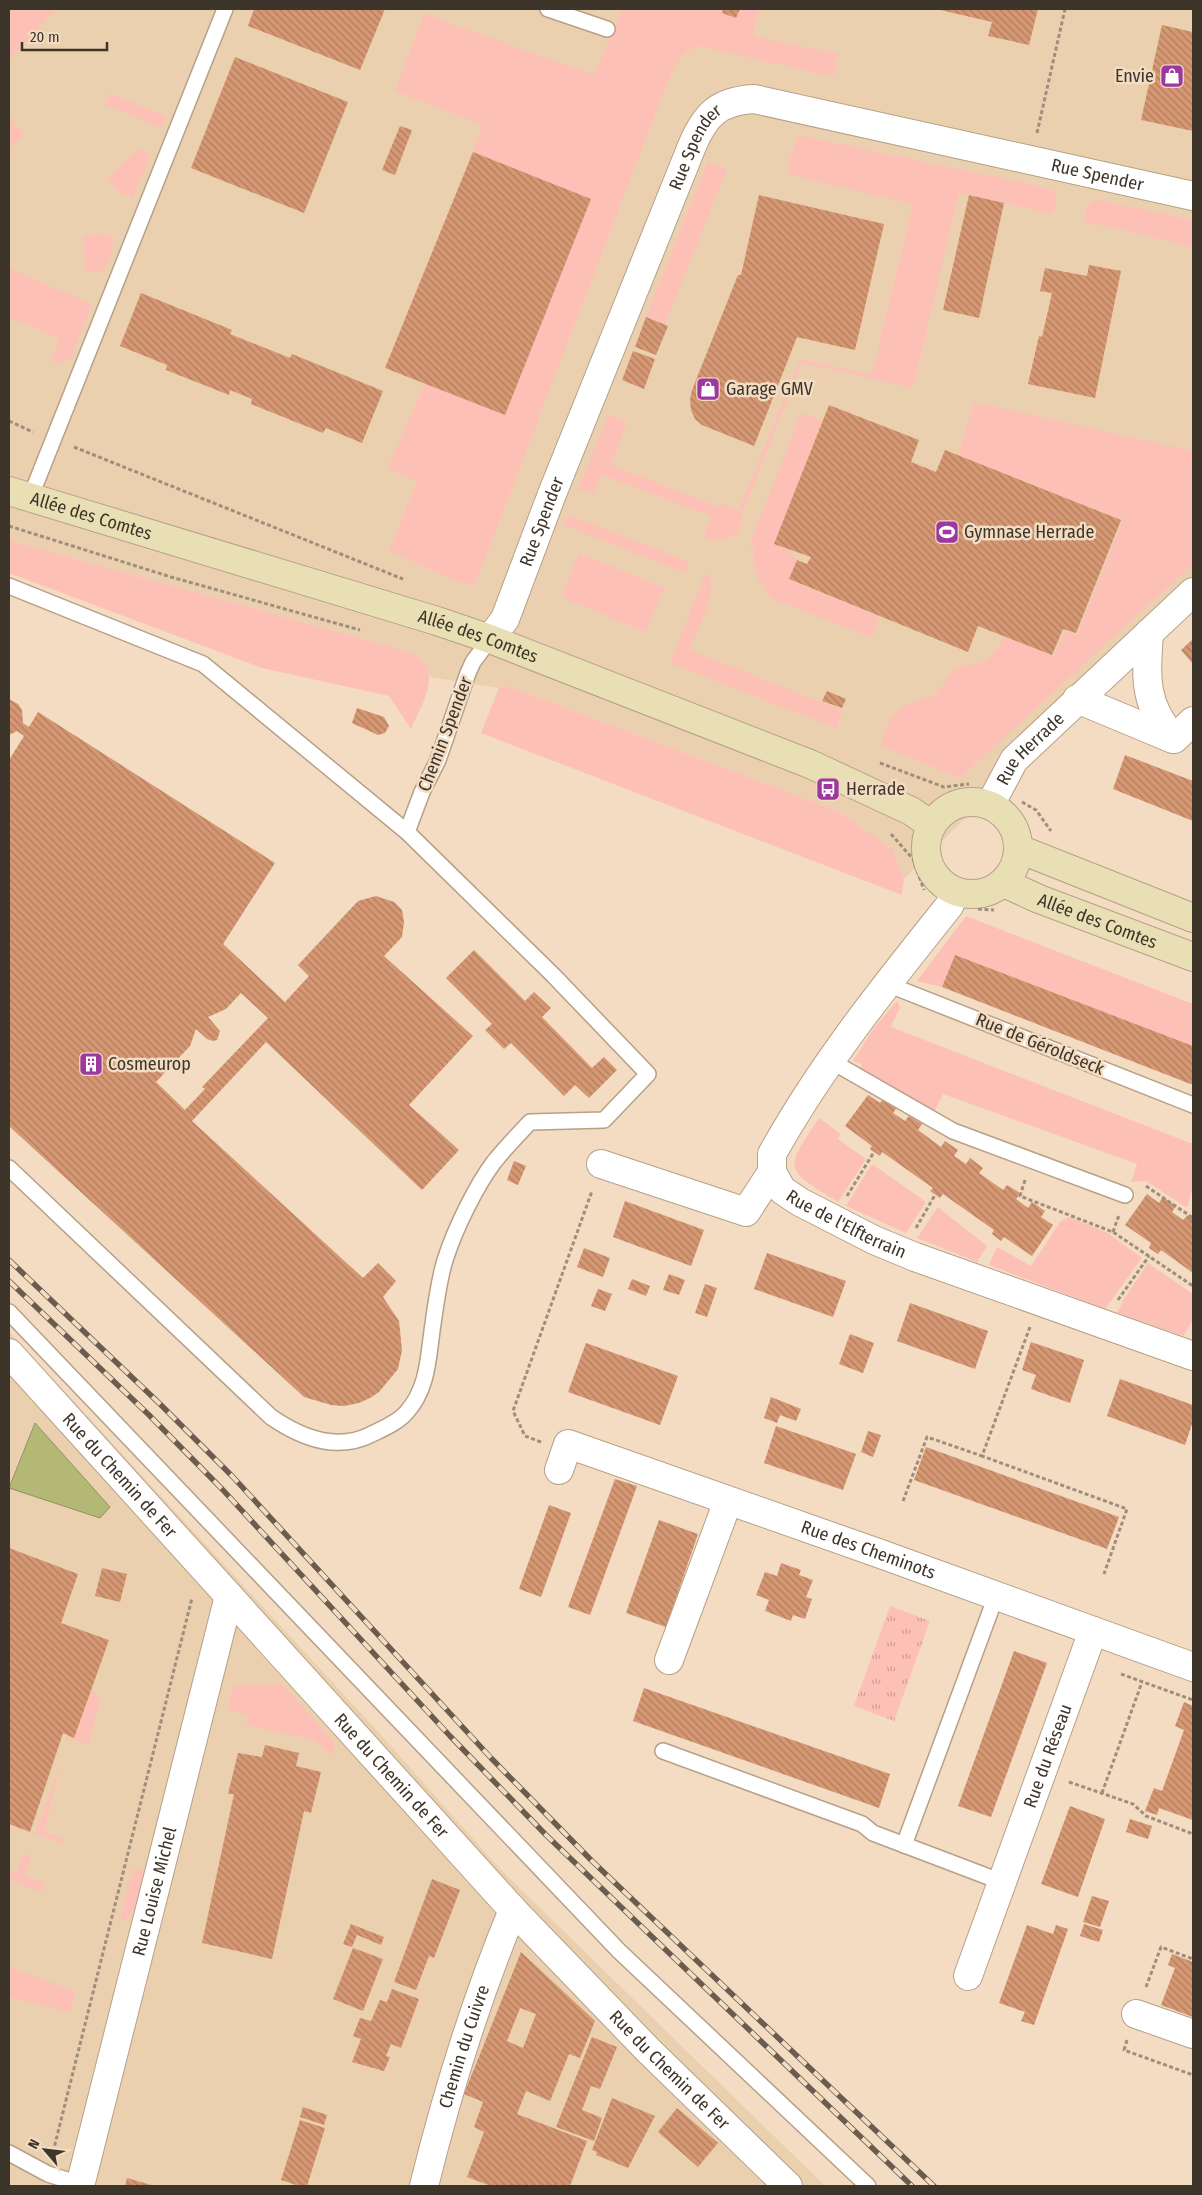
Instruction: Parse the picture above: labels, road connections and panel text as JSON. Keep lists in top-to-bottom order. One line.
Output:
{"streets":{"street":["Rue Spender","Allée des Comtes","Rue Herrade","Rue de l'Elfterrain","Rue du Chemin de Fer","Rue des Cheminots","Rue du Réseau","Rue Louise Michel","Chemin du Cuivre"],"lane":["Chemin Spender","Rue de Géroldseck"]},"crossings":[["Rue Spender","Allée des Comtes"],["Rue Spender","Chemin Spender"],["Allée des Comtes","Chemin Spender"],["Allée des Comtes","Rue Herrade"],["Allée des Comtes","Rue de l'Elfterrain"],["Rue Herrade","Rue de l'Elfterrain"],["Rue de Géroldseck","Rue de l'Elfterrain"],["Rue du Chemin de Fer","Rue Louise Michel"],["Rue du Chemin de Fer","Chemin du Cuivre"],["Rue des Cheminots","Rue du Réseau"]],"places":{"shop":["Envie","Garage GMV"],"sports":["Gymnase Herrade"],"bus stop":["Herrade"],"building":["Cosmeurop"]},"scale_bar":"20 m","north":"top left"}
